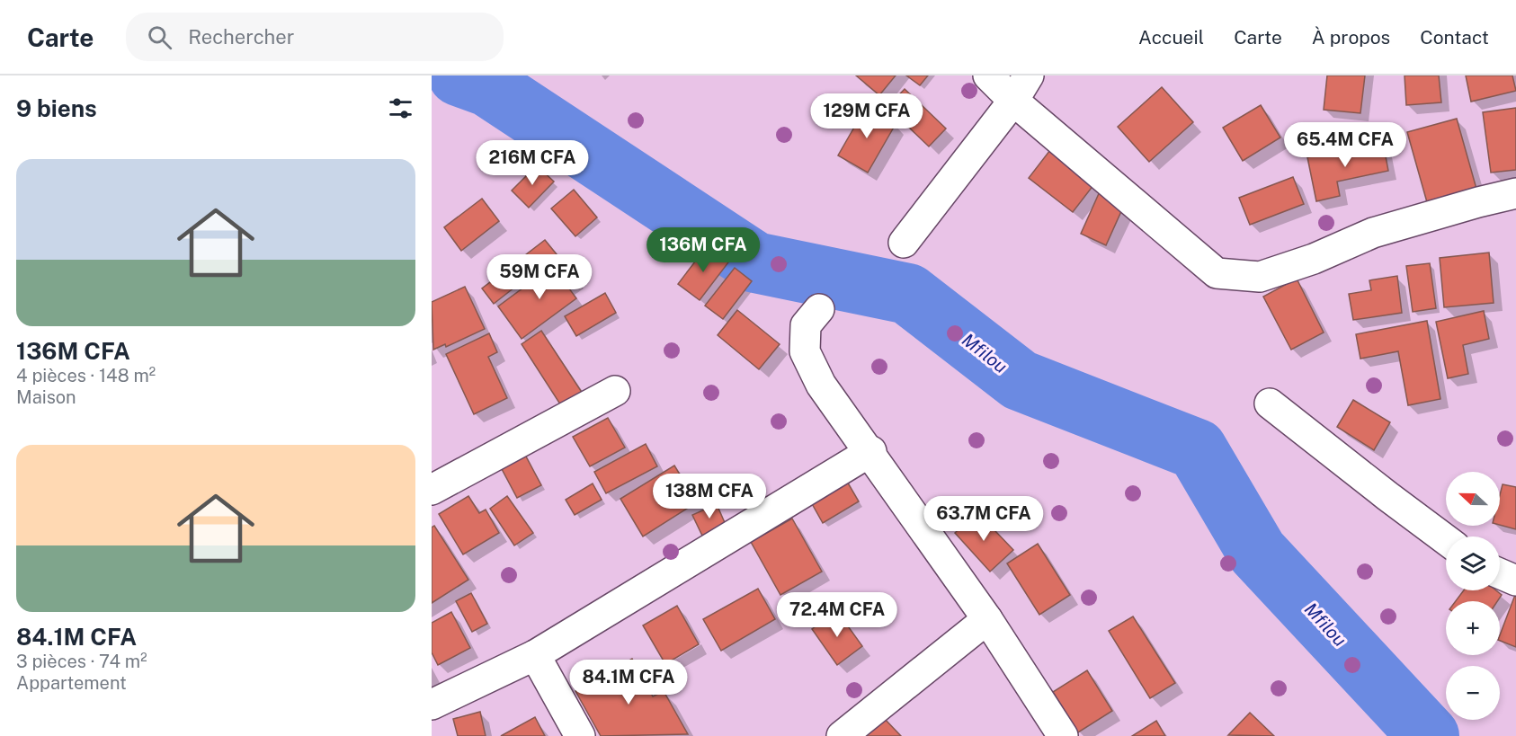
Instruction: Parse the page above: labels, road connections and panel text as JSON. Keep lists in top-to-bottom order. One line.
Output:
{"water":["Mfilou"],"north":"left","page":{"header":"Carte","search":"Rechercher","nav":["Accueil","Carte","À propos","Contact"],"heading":"9 biens","price":["129M CFA","65.4M CFA","216M CFA","136M CFA","59M CFA","138M CFA","63.7M CFA","72.4M CFA","84.1M CFA"],"list":[{"name":"136M CFA","note":"4 pièces · 148 m² · Maison"},{"name":"84.1M CFA","note":"3 pièces · 74 m² · Appartement"}],"map_buttons":["+","−"]}}
